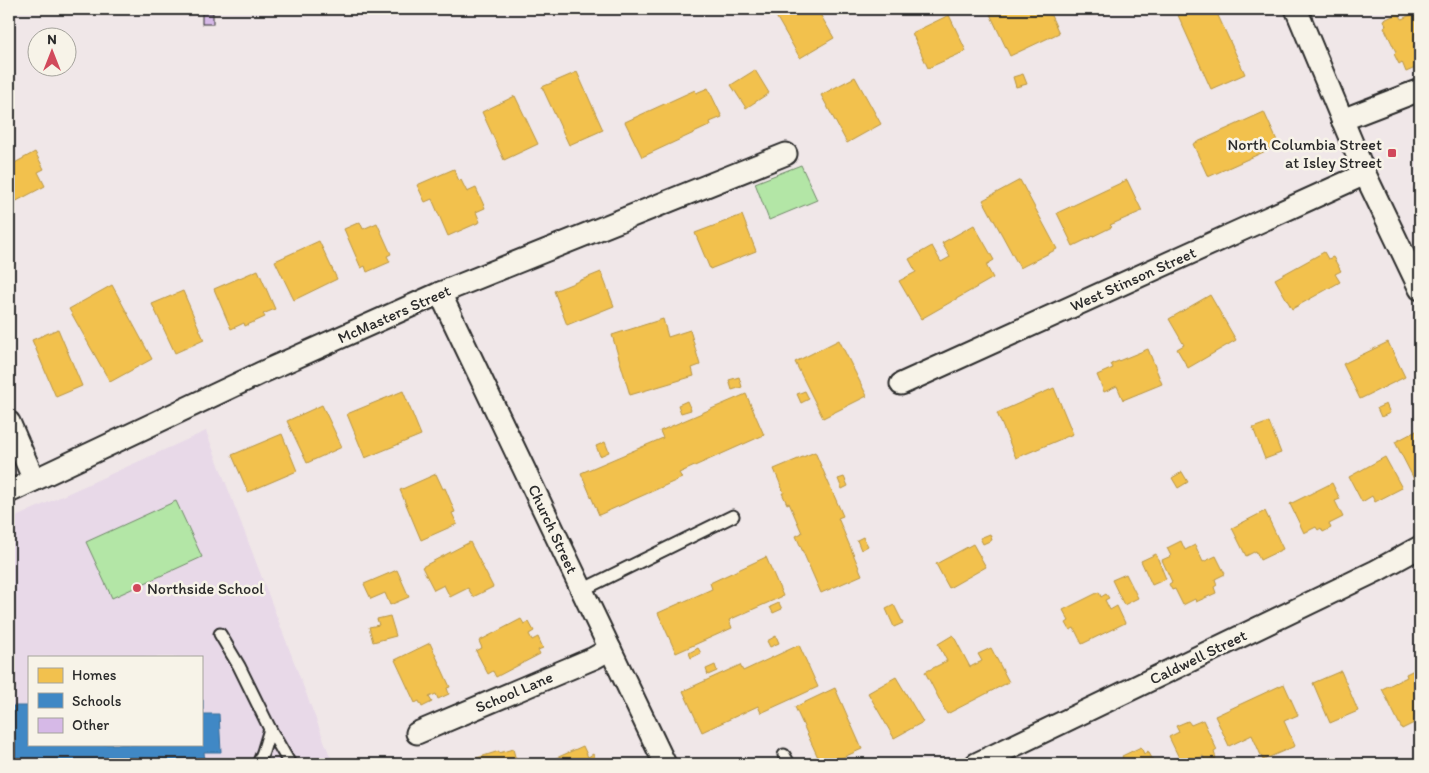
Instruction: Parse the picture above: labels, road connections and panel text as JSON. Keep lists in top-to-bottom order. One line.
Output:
{"streets":{"street":["West Stinson Street","McMasters Street","Church Street","Caldwell Street","School Lane"]},"crossings":[["McMasters Street","Church Street"],["Church Street","School Lane"]],"places":{"transit":["North Columbia Street at Isley Street"],"other":["Northside School"]},"legend":["Homes","Schools","Other"],"north":"top"}
